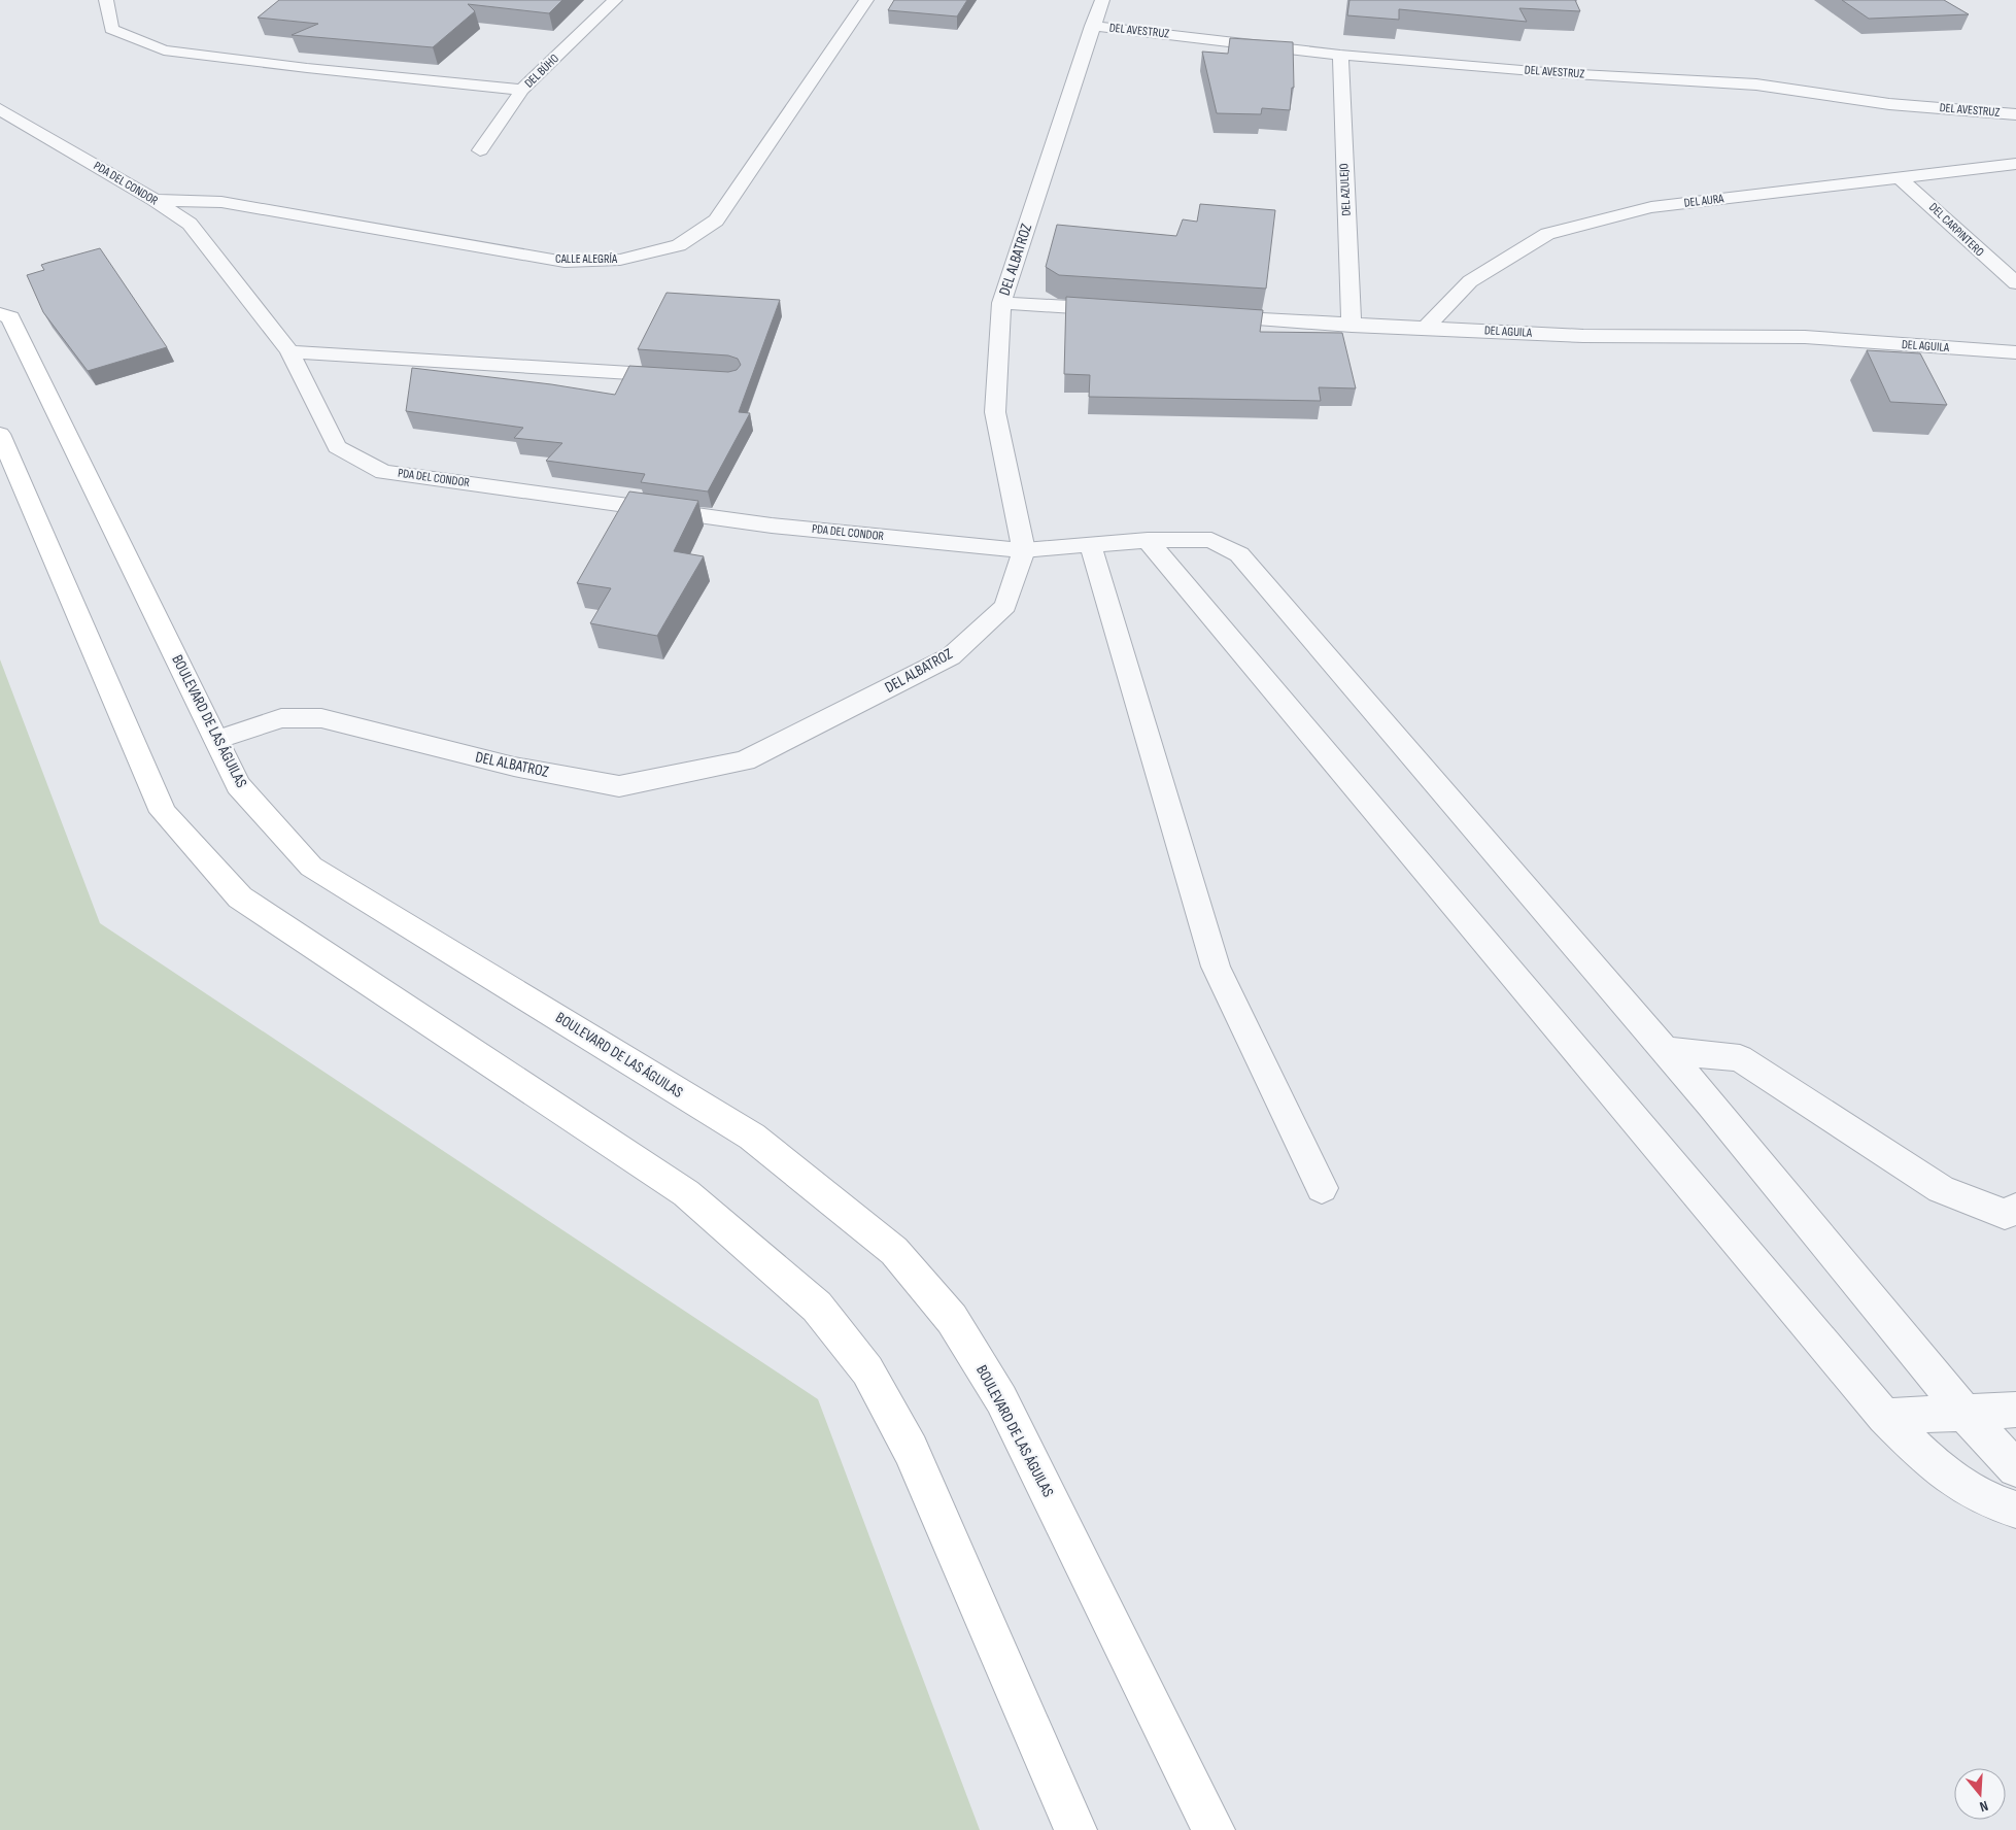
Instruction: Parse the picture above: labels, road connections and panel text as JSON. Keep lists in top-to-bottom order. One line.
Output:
{"streets":{"main road":["BOULEVARD DE LAS ÁGUILAS"],"street":["DEL AVESTRUZ","DEL BÚHO","PDA DEL CONDOR","DEL AZULEJO","DEL AURA","DEL CARPINTERO","CALLE ALEGRÍA","DEL ALBATROZ","DEL AGUILA"]},"crossings":[["DEL AVESTRUZ","DEL AZULEJO"],["DEL AVESTRUZ","DEL ALBATROZ"],["PDA DEL CONDOR","CALLE ALEGRÍA"],["PDA DEL CONDOR","DEL ALBATROZ"],["DEL AZULEJO","DEL AGUILA"],["DEL AURA","DEL CARPINTERO"],["DEL AURA","DEL AGUILA"],["DEL ALBATROZ","BOULEVARD DE LAS ÁGUILAS"]],"north":"bottom"}
